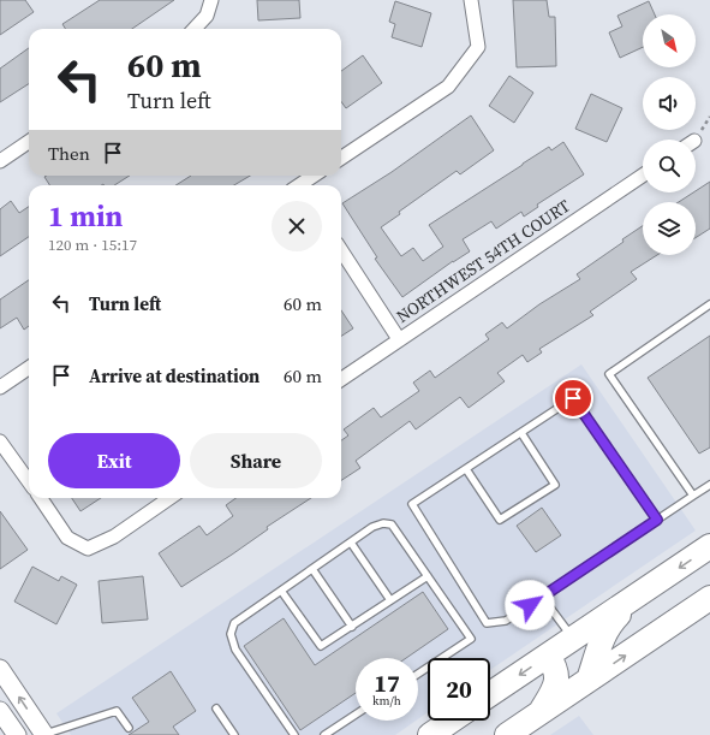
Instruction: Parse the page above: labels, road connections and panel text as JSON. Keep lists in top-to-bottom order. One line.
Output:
{"streets":{"street":["NORTHWEST 54TH COURT"]},"north":"bottom right","page":{"turn":["60 m","Turn left"],"then":"Then","heading":["1 min","120 m · 15:17"],"list":[{"name":"Turn left","value":"60 m"},{"name":"Arrive at destination","value":"60 m"}],"buttons":["Exit","Share"],"speed":"17 km/h","limit":"20"}}
